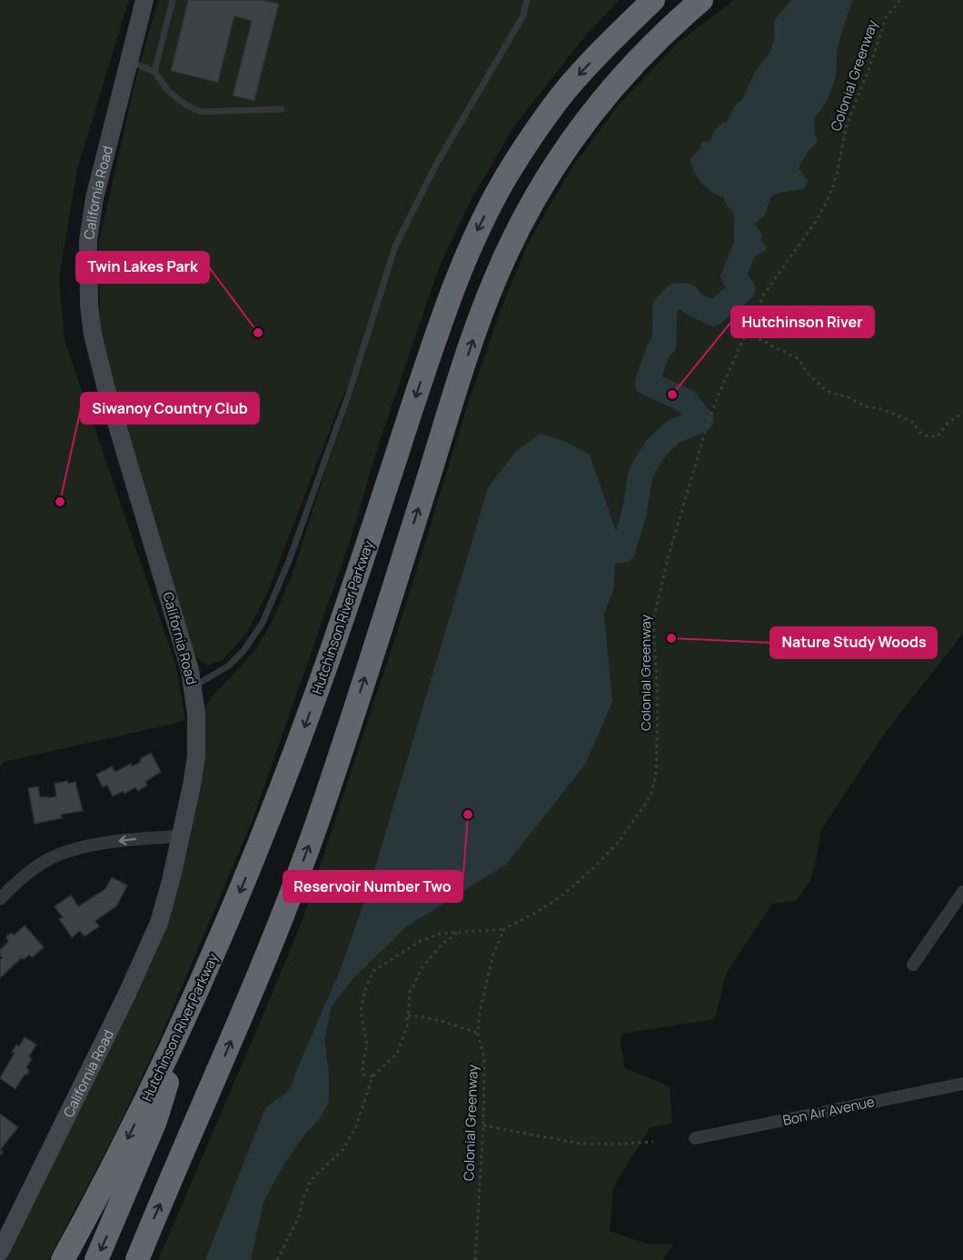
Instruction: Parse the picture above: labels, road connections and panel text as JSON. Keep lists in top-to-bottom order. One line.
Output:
{"streets":{"highway":["Hutchinson River Parkway"],"main road":["California Road"],"street":["Bon Air Avenue"],"path":["Colonial Greenway"]},"places":["Twin Lakes Park","Hutchinson River","Siwanoy Country Club","Nature Study Woods","Reservoir Number Two"]}
